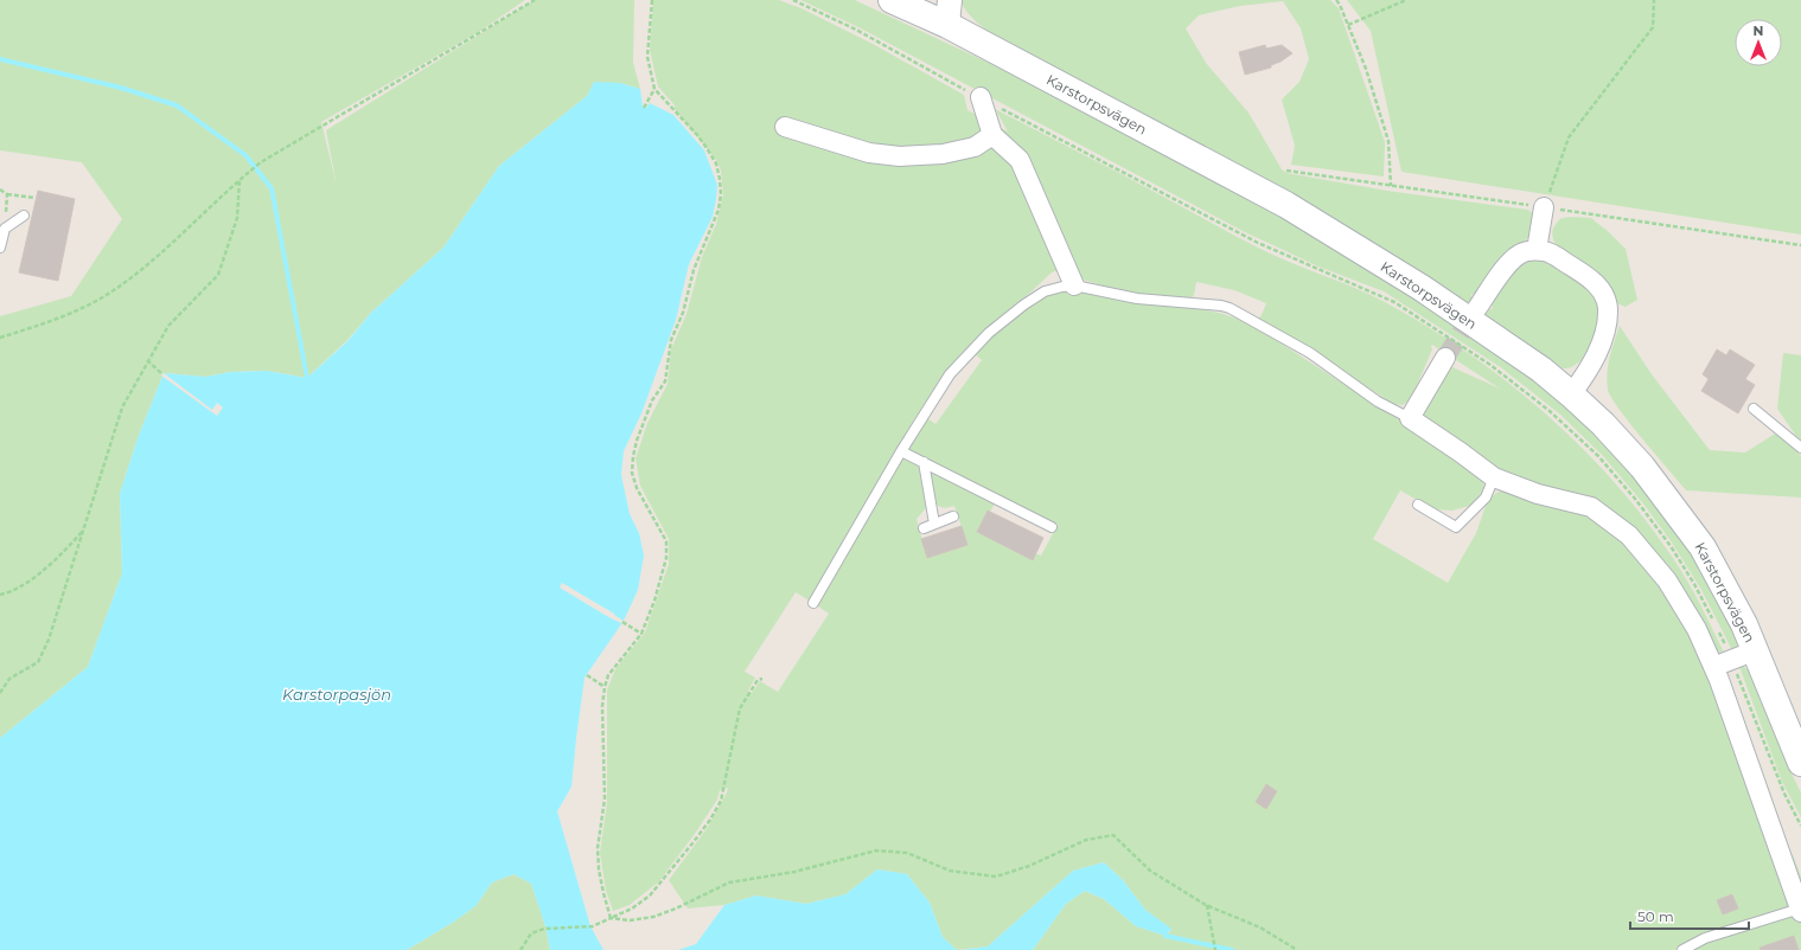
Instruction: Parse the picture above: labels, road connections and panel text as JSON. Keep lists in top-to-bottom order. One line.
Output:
{"streets":{"main road":["Karstorpsvägen"]},"water":["Karstorpasjön"],"scale_bar":"50 m","north":"top"}
